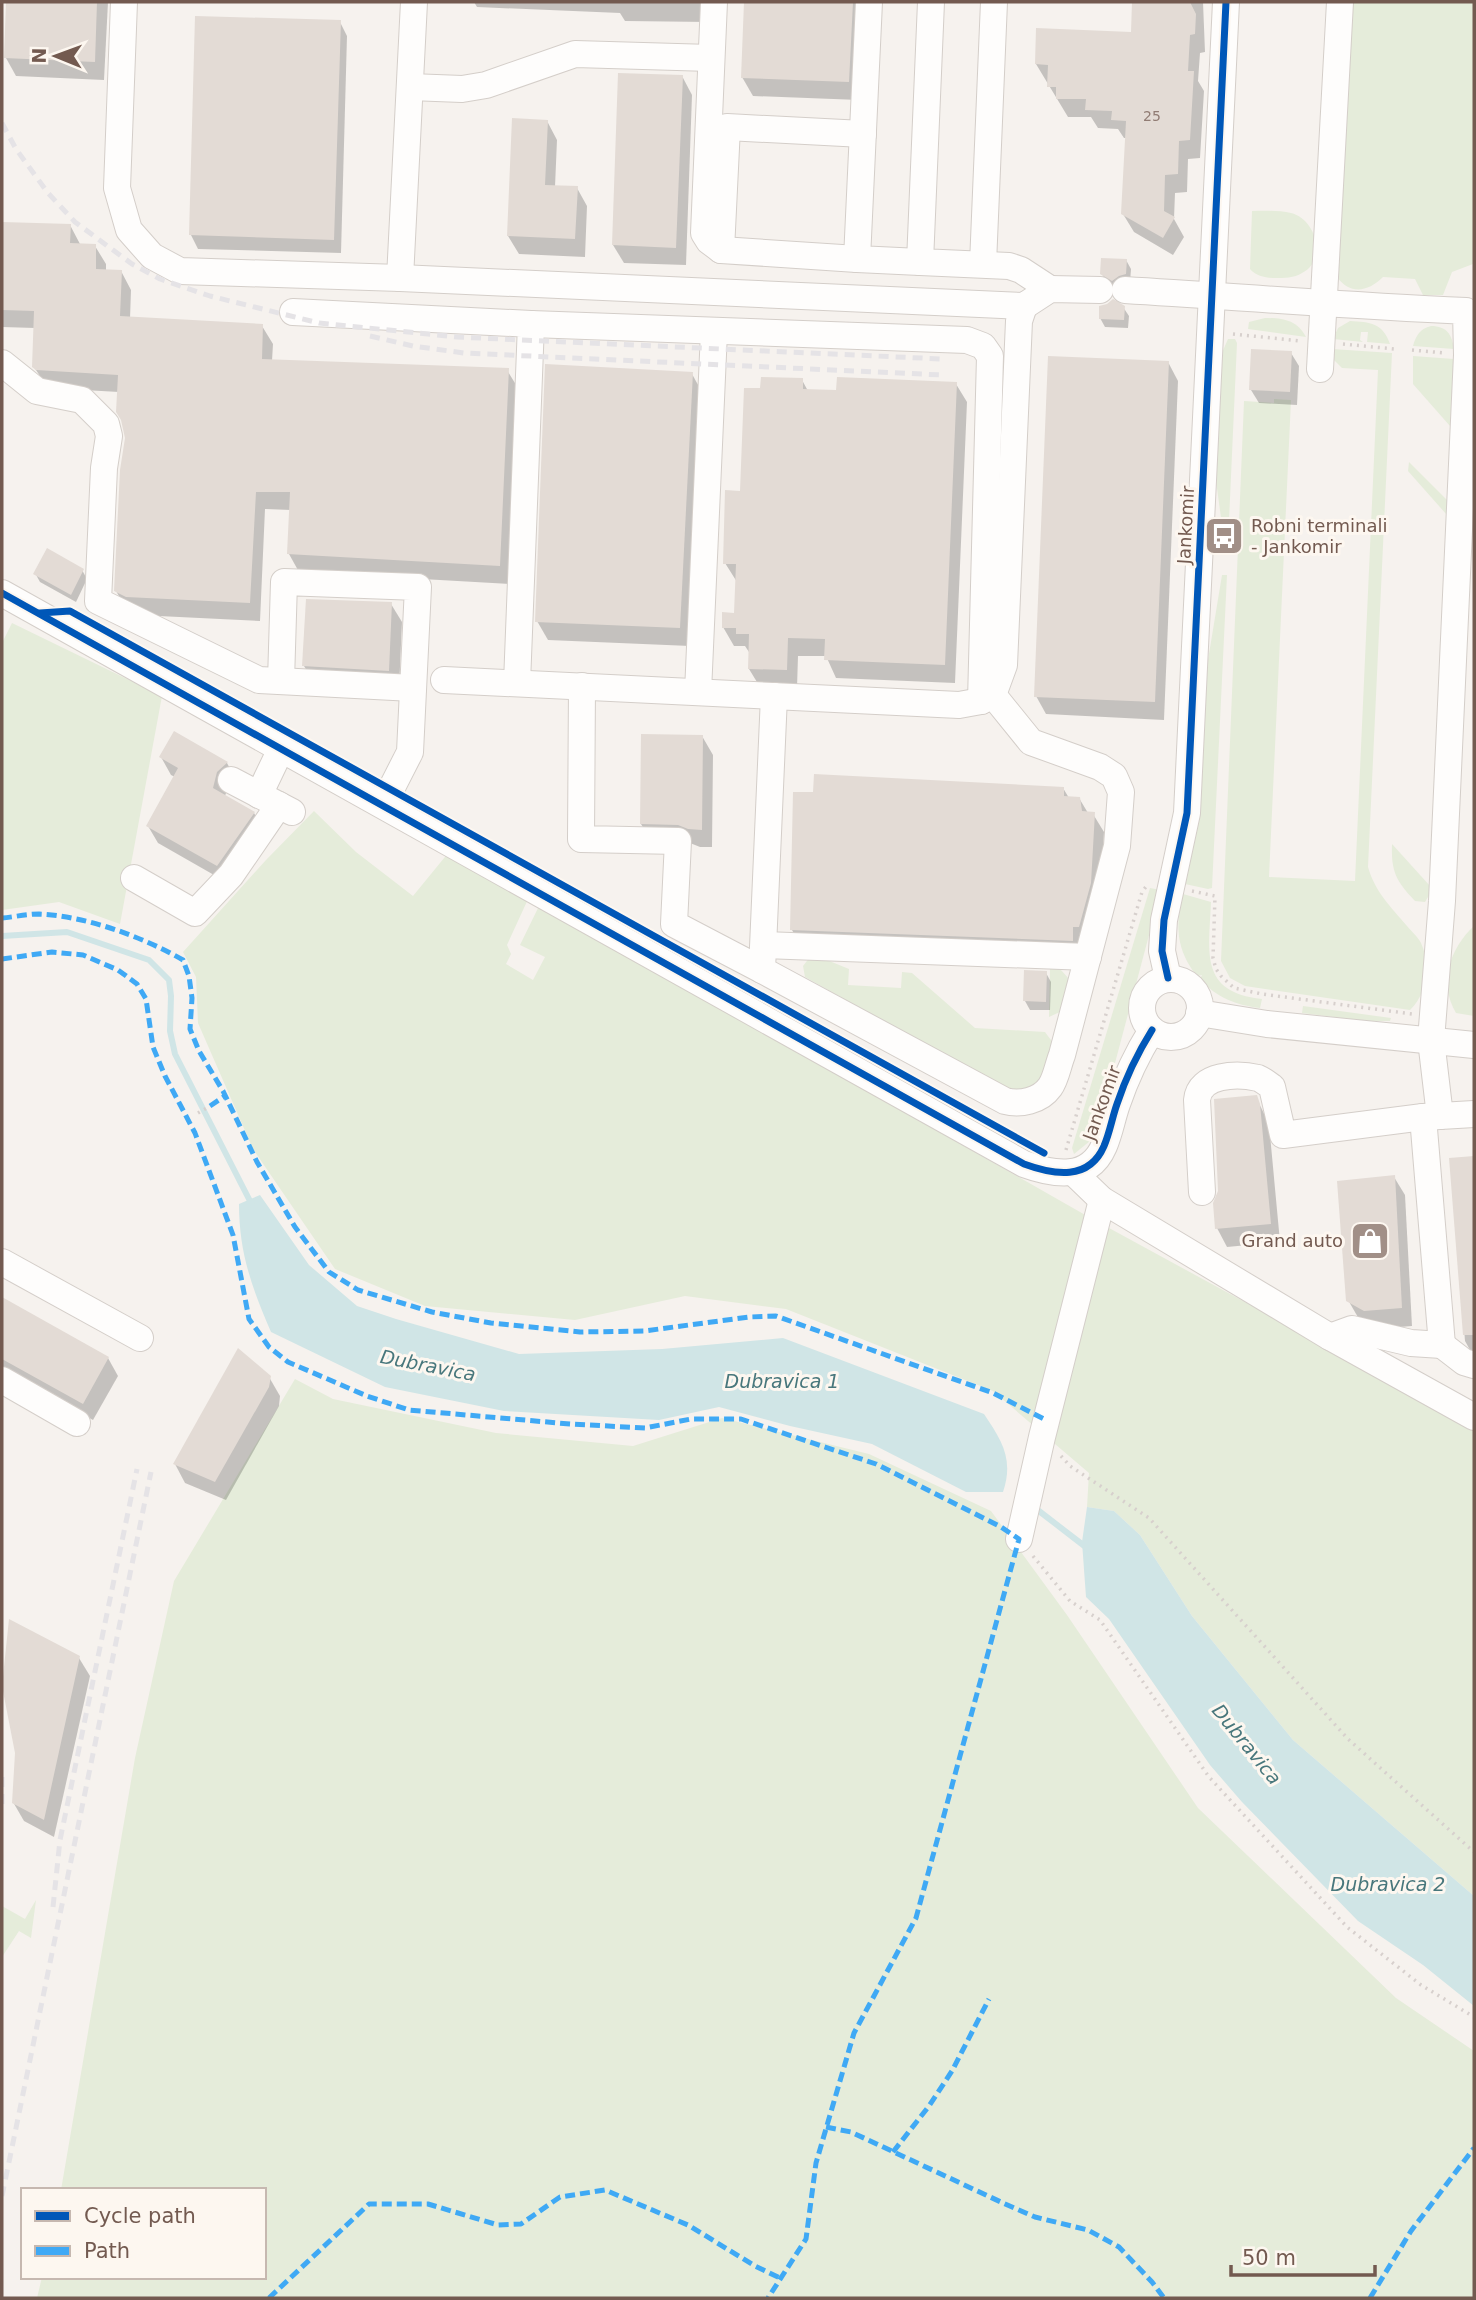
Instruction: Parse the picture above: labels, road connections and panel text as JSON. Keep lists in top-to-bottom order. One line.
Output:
{"streets":{"street":["Jankomir"]},"water":["Dubravica","Dubravica 1","Dubravica 2"],"places":{"bus stop":["Robni terminali - Jankomir"],"shop":["Grand auto"]},"house_numbers":["25"],"legend":["Cycle path","Path"],"scale_bar":"50 m","north":"left"}
